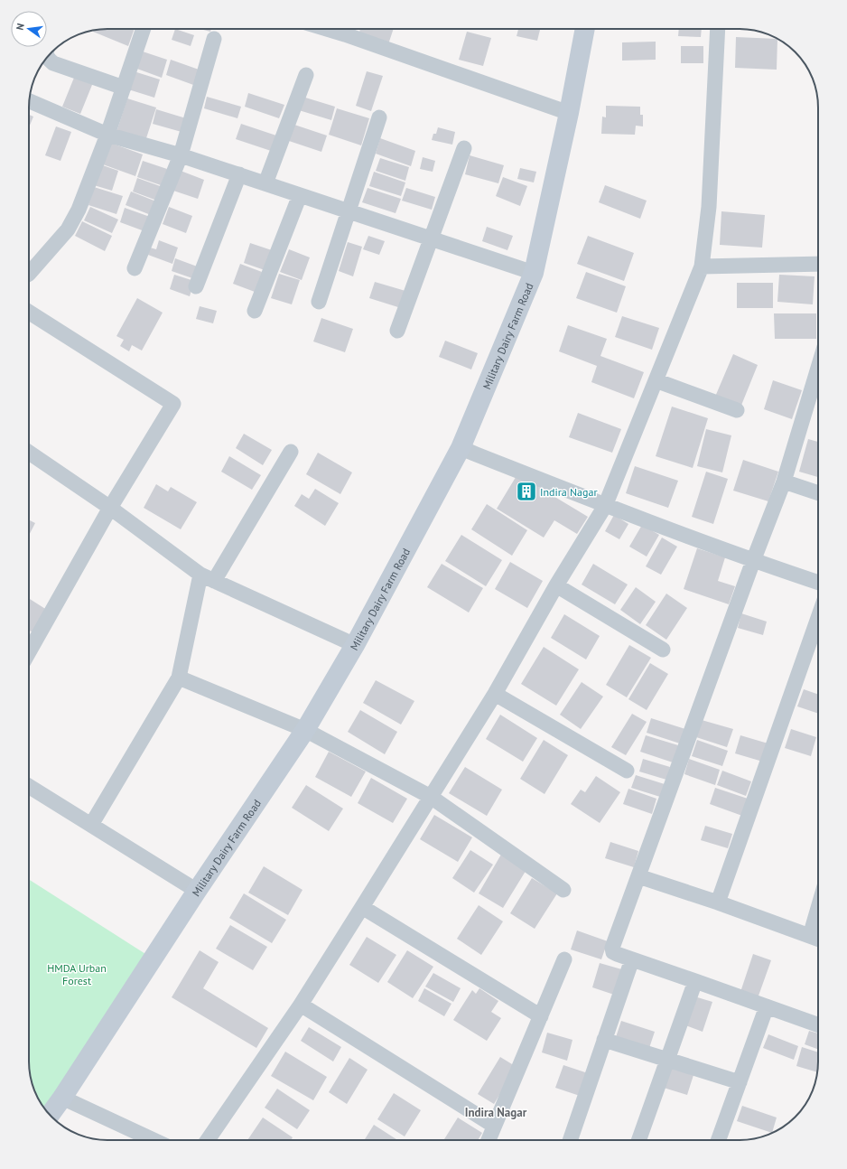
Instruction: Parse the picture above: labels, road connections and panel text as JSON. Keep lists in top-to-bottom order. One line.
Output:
{"streets":{"main road":["Military Dairy Farm Road"]},"districts":["Indira Nagar"],"parks":["HMDA Urban Forest"],"places":{"building":["Indira Nagar"]},"north":"left"}
